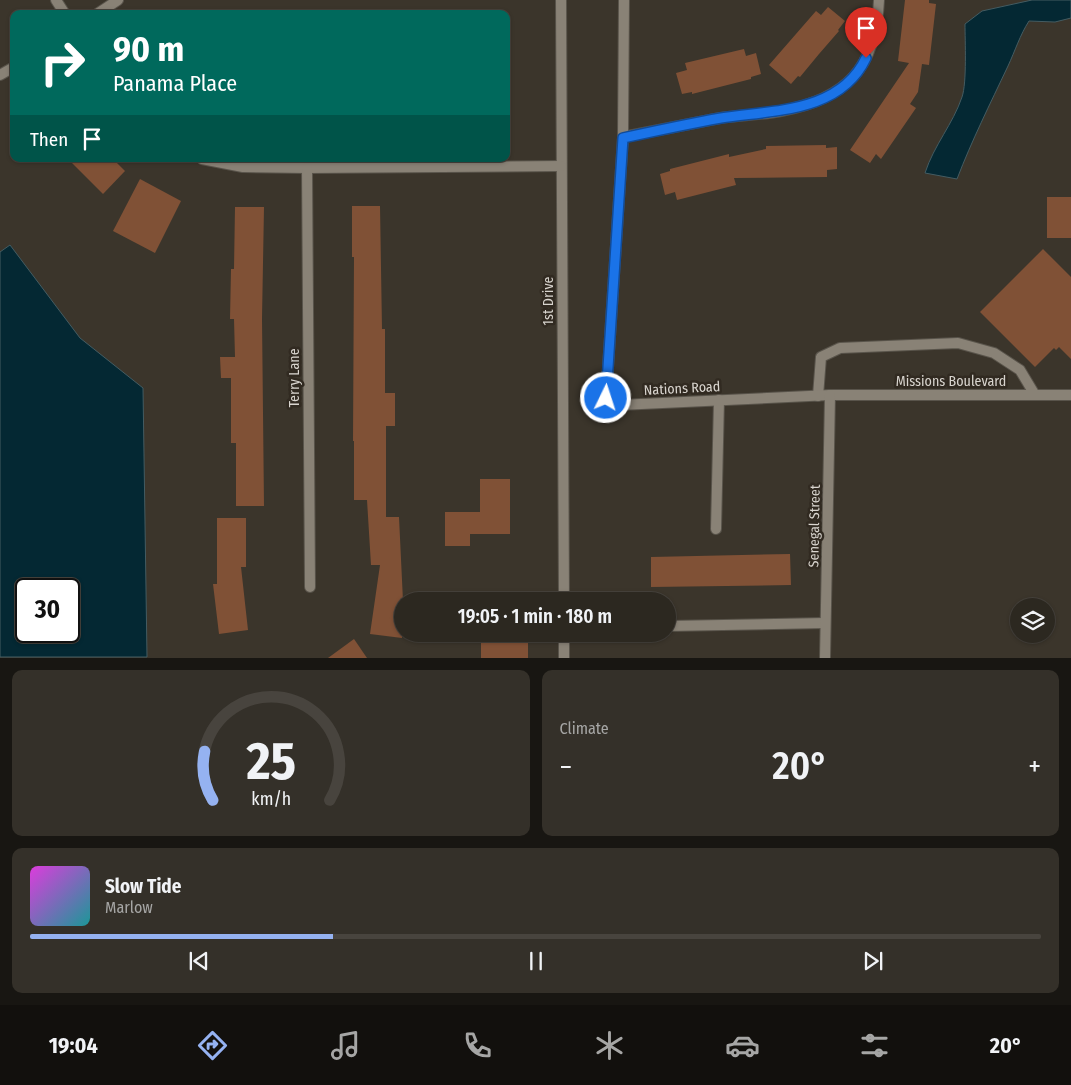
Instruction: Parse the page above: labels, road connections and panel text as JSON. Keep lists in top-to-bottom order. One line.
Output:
{"streets":{"street":["1st Drive","Terry Lane","Missions Boulevard","Nations Road","Senegal Street"]},"crossings":[["Missions Boulevard","Nations Road"],["Missions Boulevard","Senegal Street"],["Nations Road","Senegal Street"]],"page":{"turn":["90 m","Panama Place"],"then":"Then","limit":"30","trip":"19:05 · 1 min · 180 m","tile":"Climate","heat":["−","20°","+"],"song":["Slow Tide","Marlow"],"tabs":["19:04","20°"],"gauge":["25","km/h"]}}
